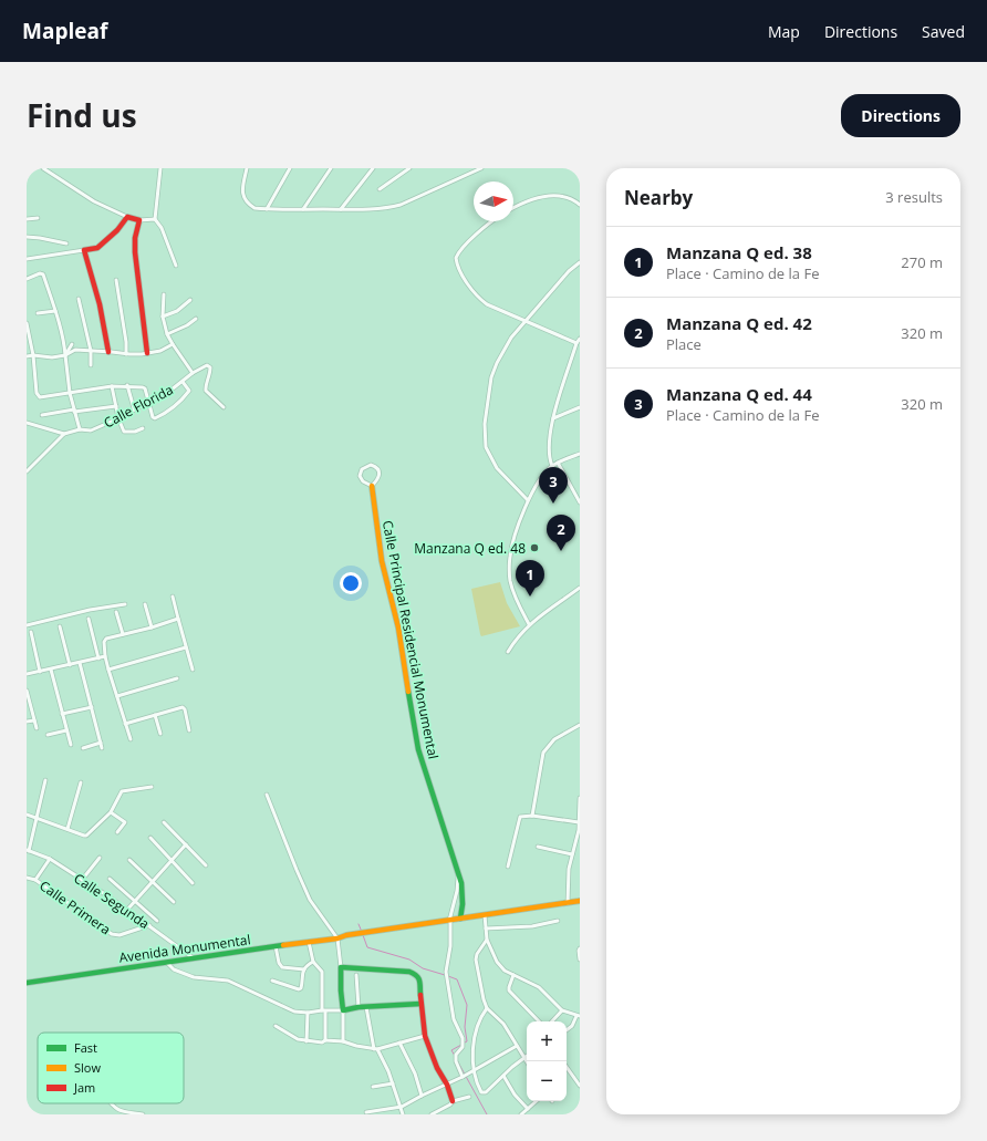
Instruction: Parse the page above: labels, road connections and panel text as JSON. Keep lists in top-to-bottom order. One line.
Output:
{"streets":{"street":["Calle Florida","Calle Principal Residencial Monumental","Calle Segunda","Calle Primera","Avenida Monumental"]},"crossings":[["Calle Principal Residencial Monumental","Avenida Monumental"],["Calle Segunda","Calle Primera"],["Calle Segunda","Avenida Monumental"]],"places":["Manzana Q ed. 48"],"legend":["Fast","Slow","Jam"],"north":"right","page":{"header":"Mapleaf","nav":["Map","Directions","Saved"],"title":"Find us","buttons":"Directions","heading":["Nearby","3 results"],"list":[{"mark":"1","name":"Manzana Q ed. 38","note":"Place · Camino de la Fe","value":"270 m"},{"mark":"2","name":"Manzana Q ed. 42","note":"Place","value":"320 m"},{"mark":"3","name":"Manzana Q ed. 44","note":"Place · Camino de la Fe","value":"320 m"}],"pins":["3","2","1"],"map_buttons":["+","−"]}}
